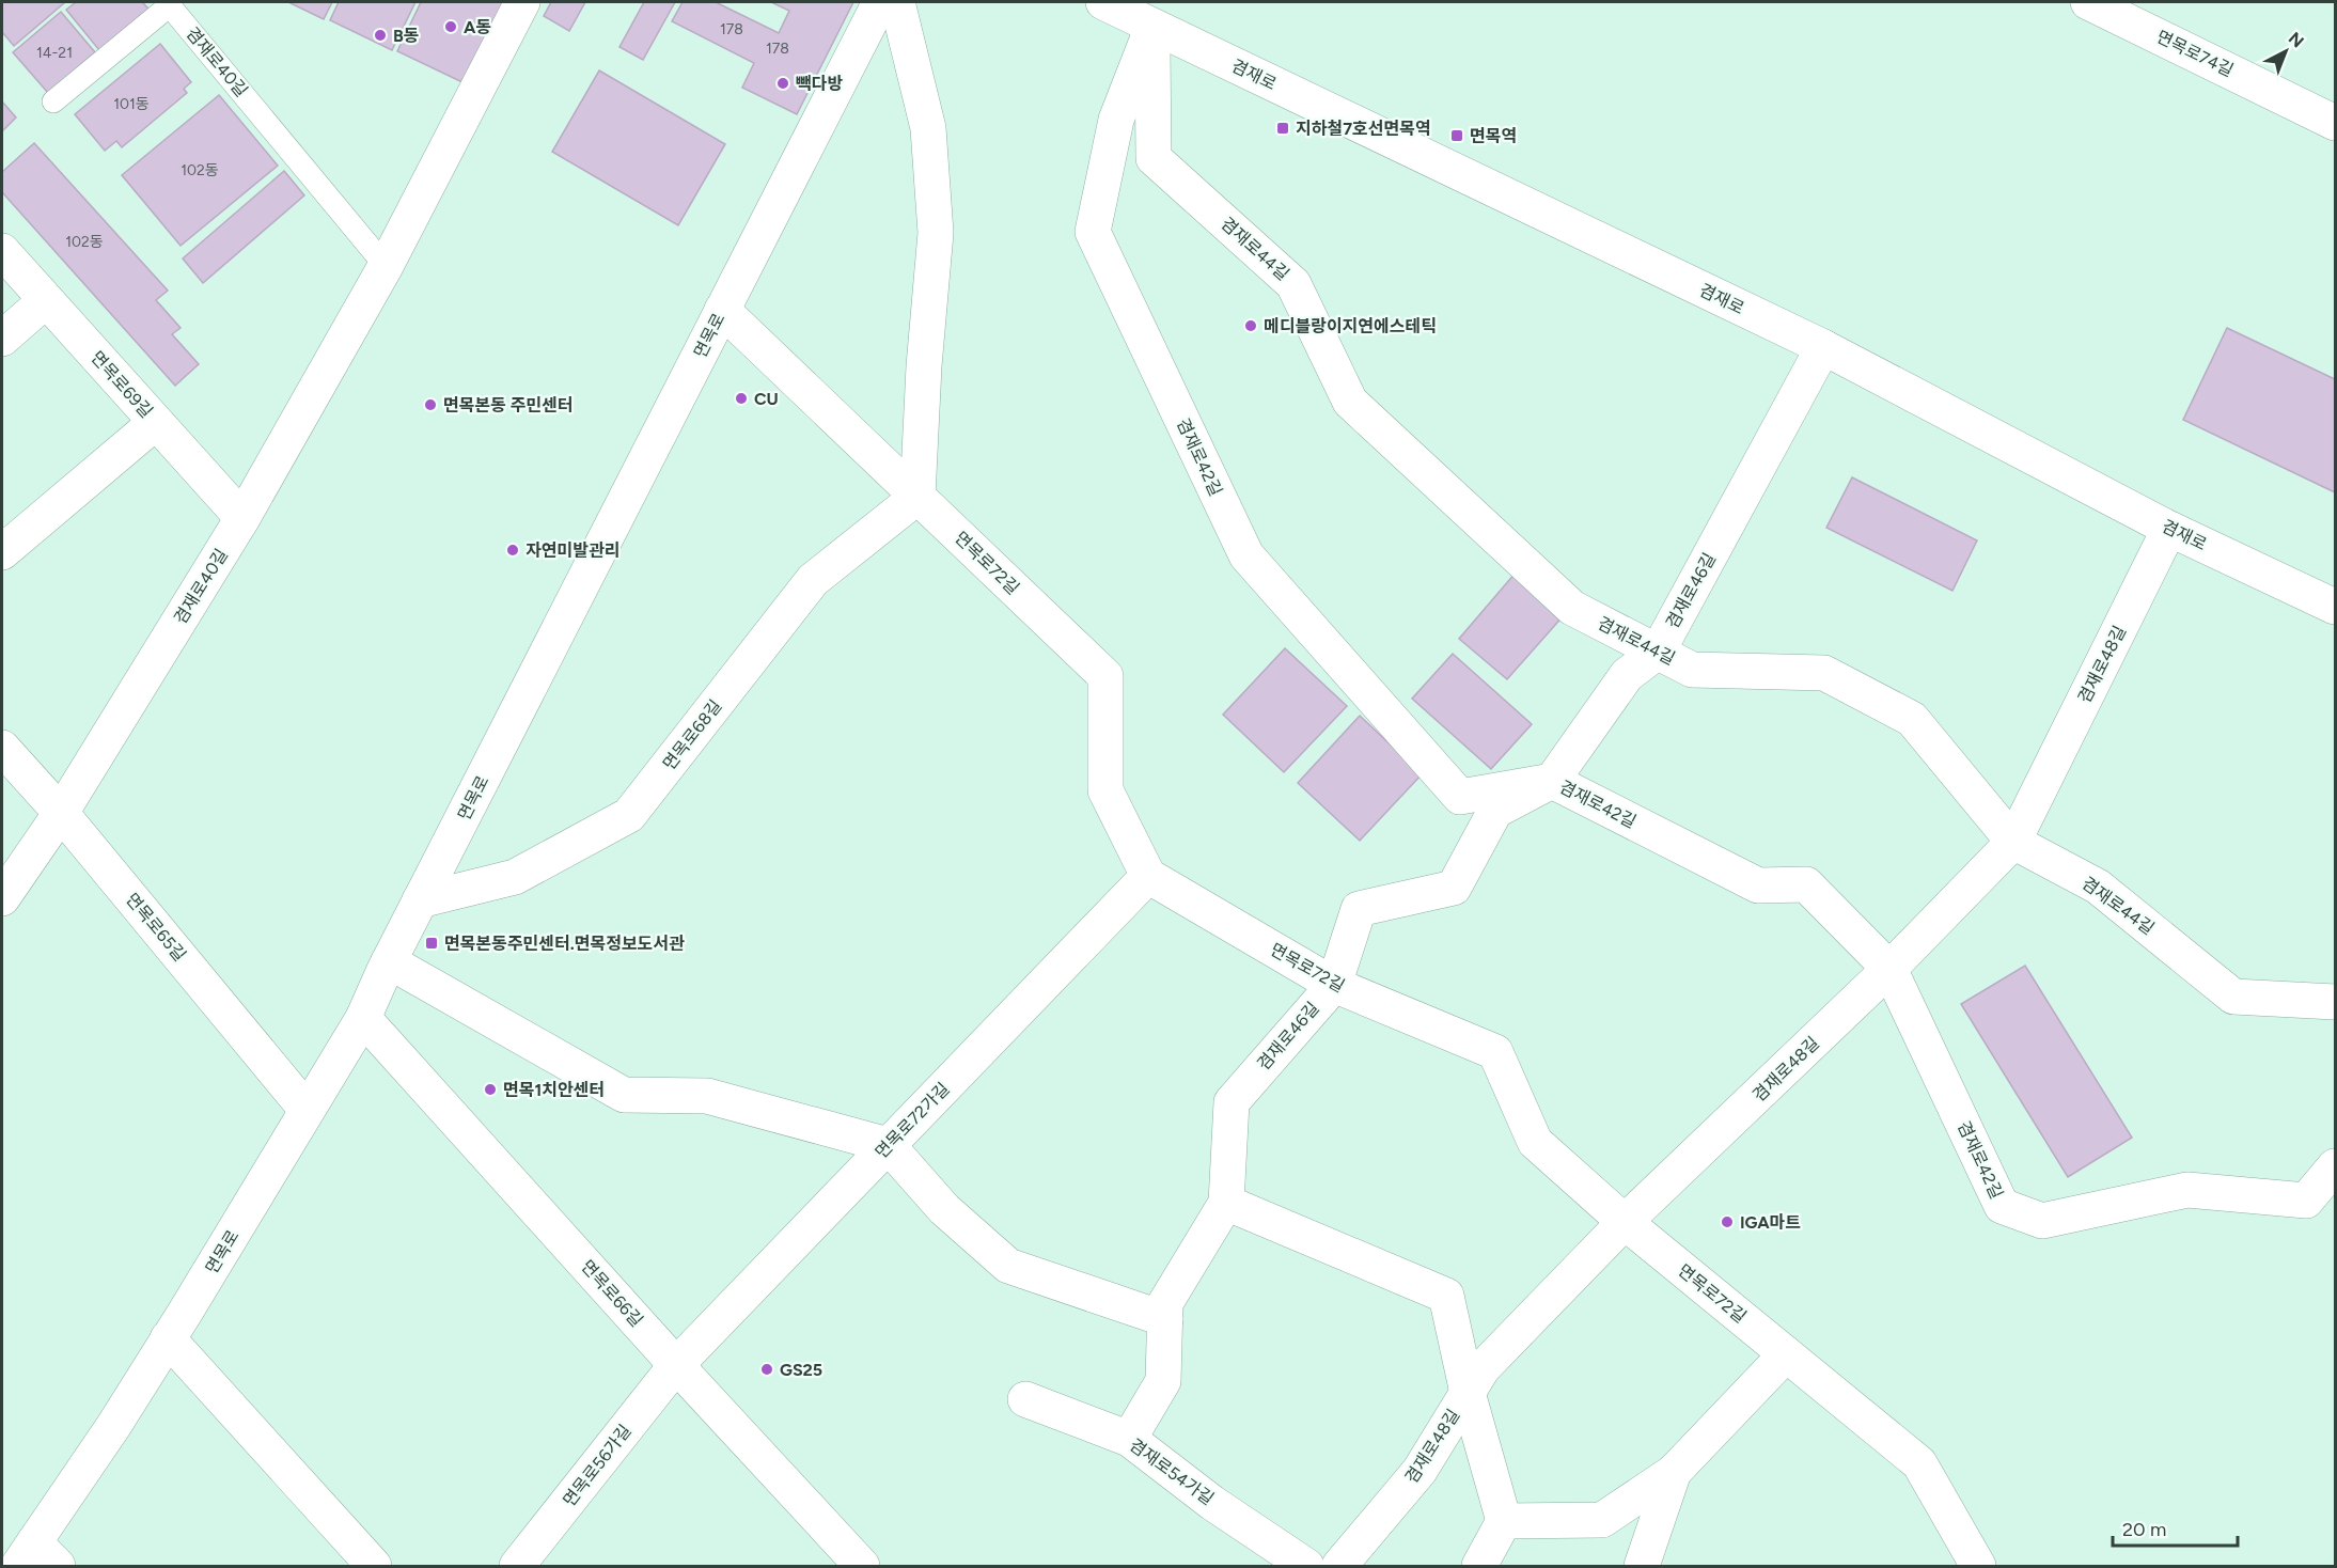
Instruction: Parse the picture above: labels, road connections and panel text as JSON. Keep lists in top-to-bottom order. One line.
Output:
{"streets":{"street":["면목로74길","겸재로40길","겸재로","겸재로44길","면목로","면목로69길","겸재로42길","면목로72길","겸재로46길","겸재로48길","면목로68길","면목로65길","면목로72가길","면목로66길","면목로56가길","겸재로54가길"]},"crossings":[["겸재로40길","면목로69길"],["겸재로40길","면목로65길"],["겸재로","겸재로44길"],["겸재로","겸재로42길"],["겸재로","겸재로46길"],["겸재로","겸재로48길"],["겸재로44길","겸재로42길"],["겸재로44길","겸재로46길"],["겸재로44길","겸재로48길"],["면목로","면목로72길"],["면목로","면목로68길"],["면목로","면목로65길"],["면목로","면목로66길"],["겸재로42길","겸재로46길"],["겸재로42길","겸재로48길"],["면목로72길","겸재로46길"],["면목로72길","겸재로48길"],["면목로72길","면목로68길"],["면목로72길","면목로72가길"],["겸재로46길","겸재로54가길"],["면목로72가길","면목로66길"],["면목로72가길","면목로56가길"],["면목로66길","면목로56가길"]],"places":{"other":["A동","B동","빽다방","메디블랑이지연에스테틱","CU","면목본동 주민센터","자연미발관리","면목1치안센터","IGA마트","GS25"],"transit":["지하철7호선면목역","면목역","면목본동주민센터.면목정보도서관"]},"house_numbers":["178","178","14-21","101동","102동","102동"],"scale_bar":"20 m","north":"top right"}
